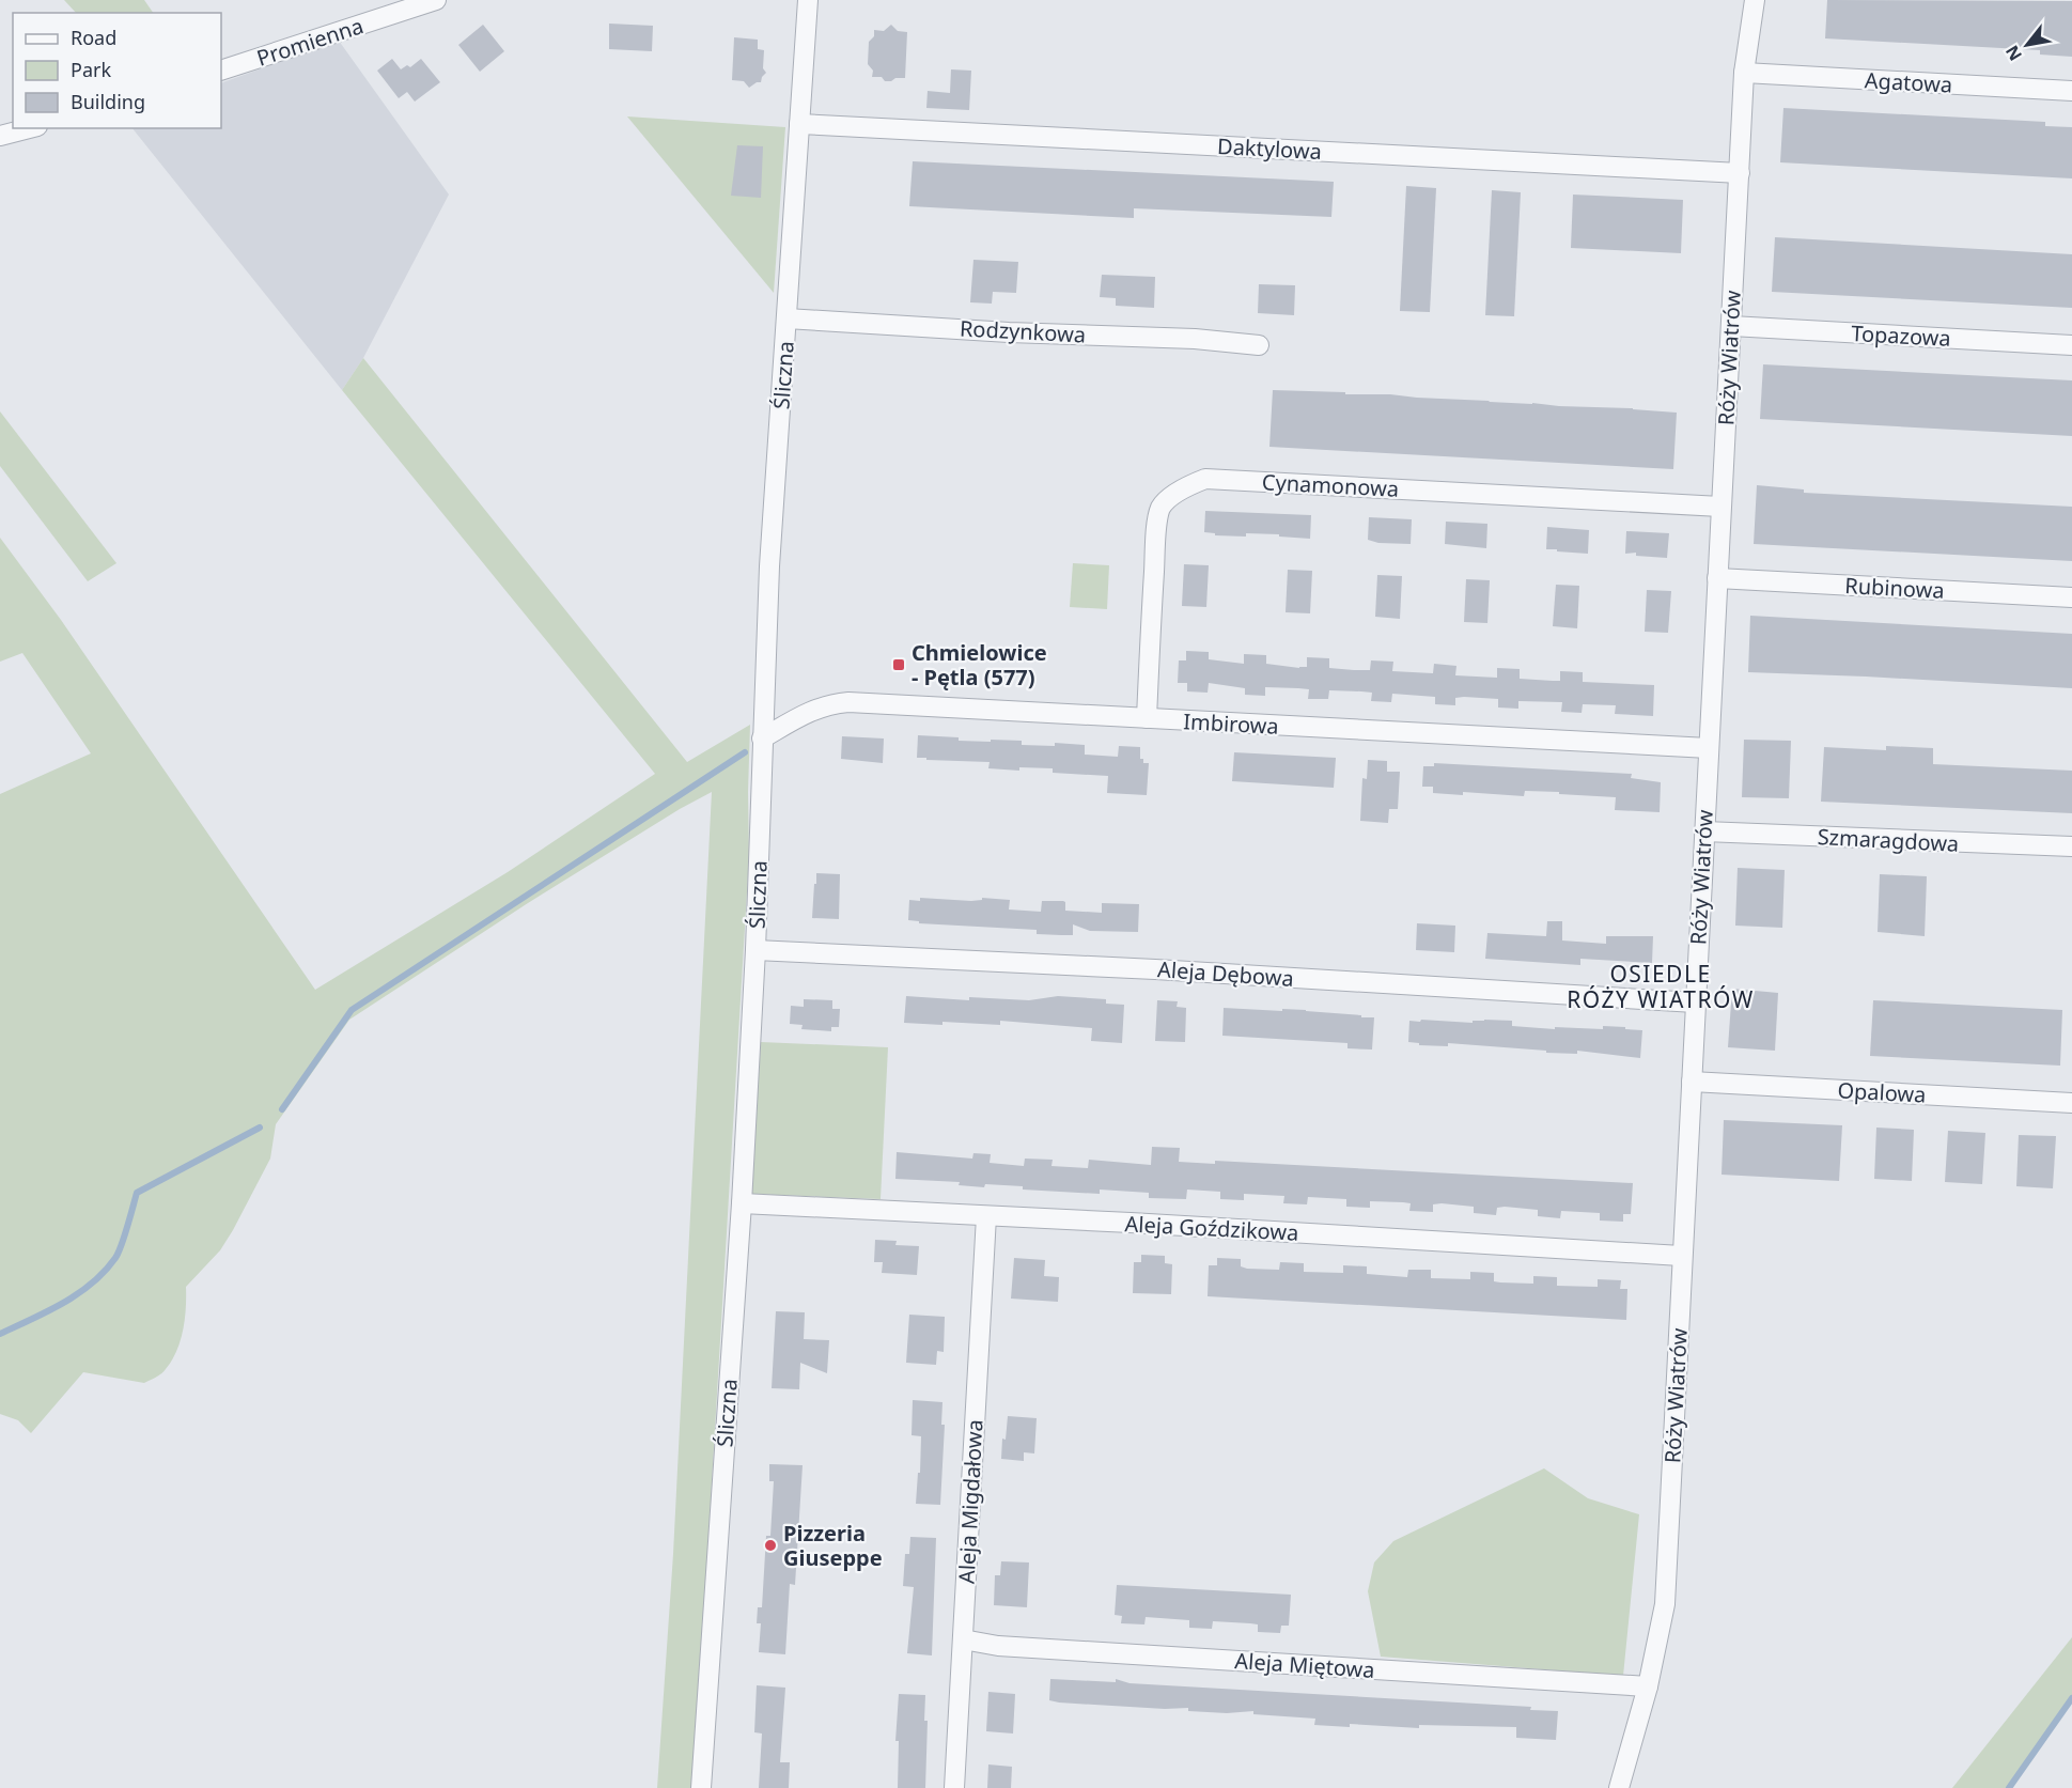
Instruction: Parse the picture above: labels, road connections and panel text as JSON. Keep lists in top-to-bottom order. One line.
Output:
{"streets":{"street":["Promienna","Agatowa","Daktylowa","Rodzynkowa","Topazowa","Róży Wiatrów","Śliczna","Cynamonowa","Rubinowa","Imbirowa","Szmaragdowa","Aleja Dębowa","Opalowa","Aleja Goździkowa","Aleja Migdałowa","Aleja Miętowa"]},"crossings":[["Agatowa","Róży Wiatrów"],["Daktylowa","Róży Wiatrów"],["Daktylowa","Śliczna"],["Rodzynkowa","Śliczna"],["Topazowa","Róży Wiatrów"],["Róży Wiatrów","Cynamonowa"],["Róży Wiatrów","Rubinowa"],["Róży Wiatrów","Imbirowa"],["Róży Wiatrów","Szmaragdowa"],["Róży Wiatrów","Aleja Dębowa"],["Róży Wiatrów","Opalowa"],["Róży Wiatrów","Aleja Goździkowa"],["Róży Wiatrów","Aleja Miętowa"],["Śliczna","Imbirowa"],["Śliczna","Aleja Dębowa"],["Śliczna","Aleja Goździkowa"],["Cynamonowa","Imbirowa"],["Aleja Goździkowa","Aleja Migdałowa"],["Aleja Migdałowa","Aleja Miętowa"]],"districts":["OSIEDLE RÓŻY WIATRÓW"],"places":{"transit":["Chmielowice - Pętla (577)"],"other":["Pizzeria Giuseppe"]},"legend":["Road","Park","Building"],"north":"bottom left"}
